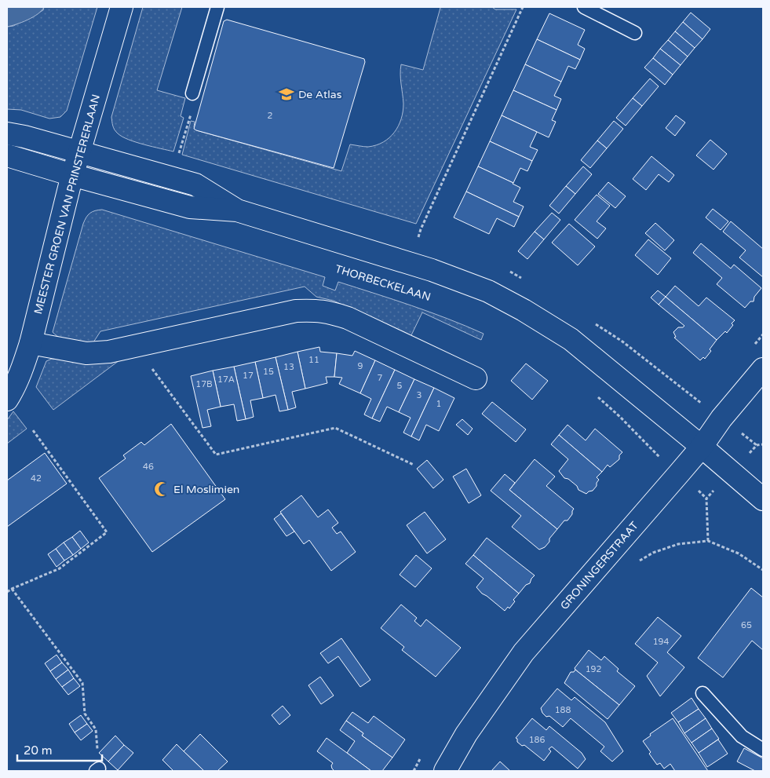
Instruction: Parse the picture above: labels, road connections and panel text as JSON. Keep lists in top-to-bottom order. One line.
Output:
{"streets":{"street":["MEESTER GROEN VAN PRINSTERERLAAN","GRONINGERSTRAAT"]},"places":{"school or university":["De Atlas"],"mosque":["El Moslimien"]},"house_numbers":["2","11","9","13","15","17","7","17A","17B","5","3","1","46","42","65","194","192","188","186"],"scale_bar":"20 m"}
